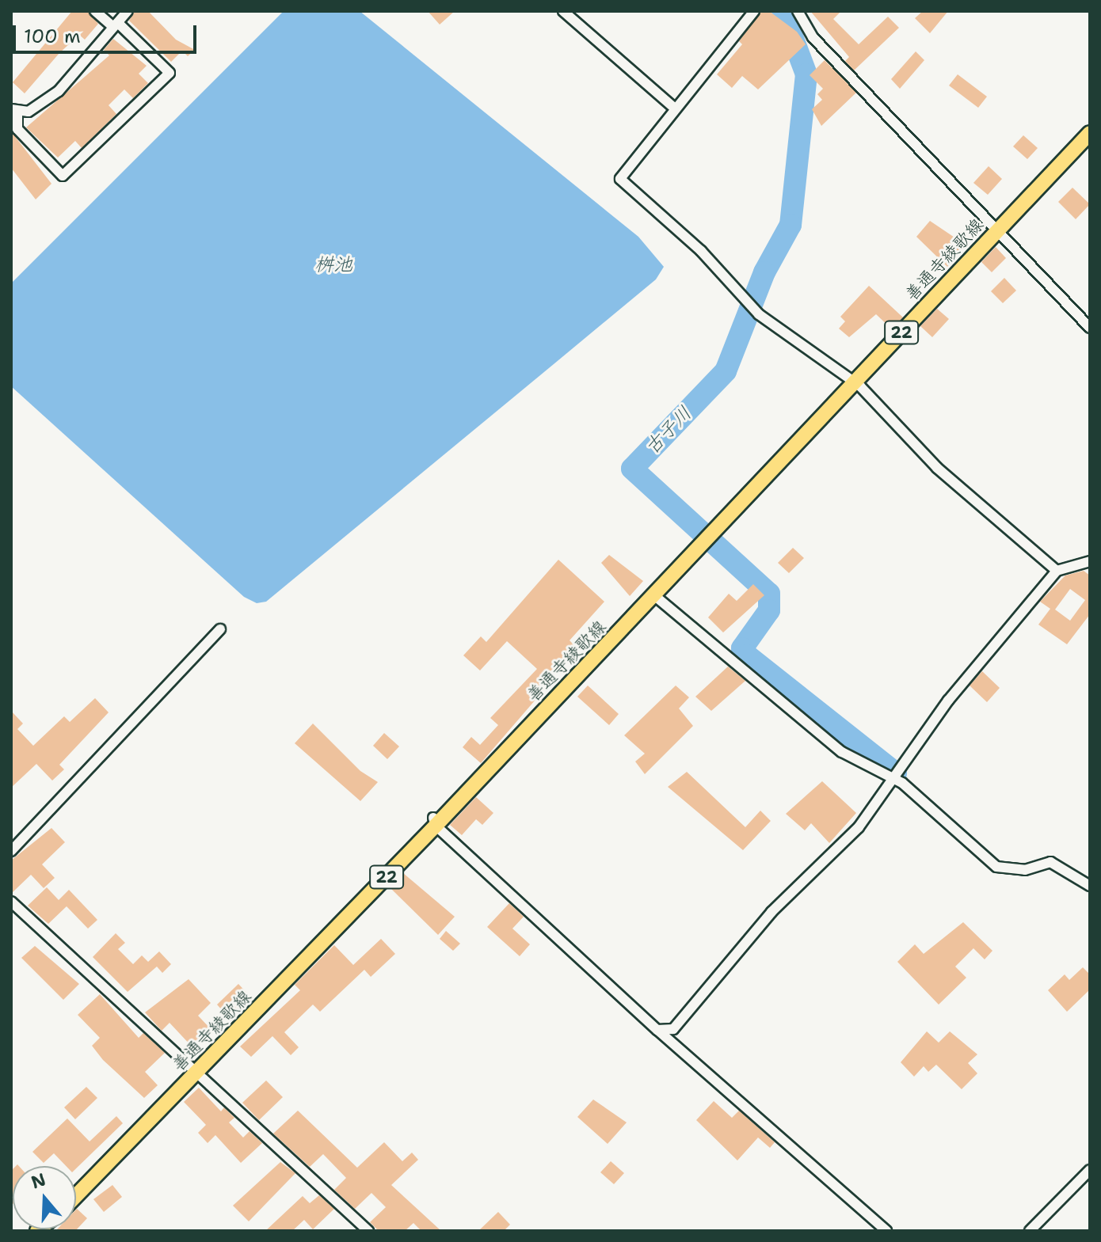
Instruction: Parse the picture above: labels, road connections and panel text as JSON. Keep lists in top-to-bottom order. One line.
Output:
{"streets":{"main road":["善通寺綾歌線","22"]},"water":["桝池","古子川"],"scale_bar":"100 m","north":"top"}
